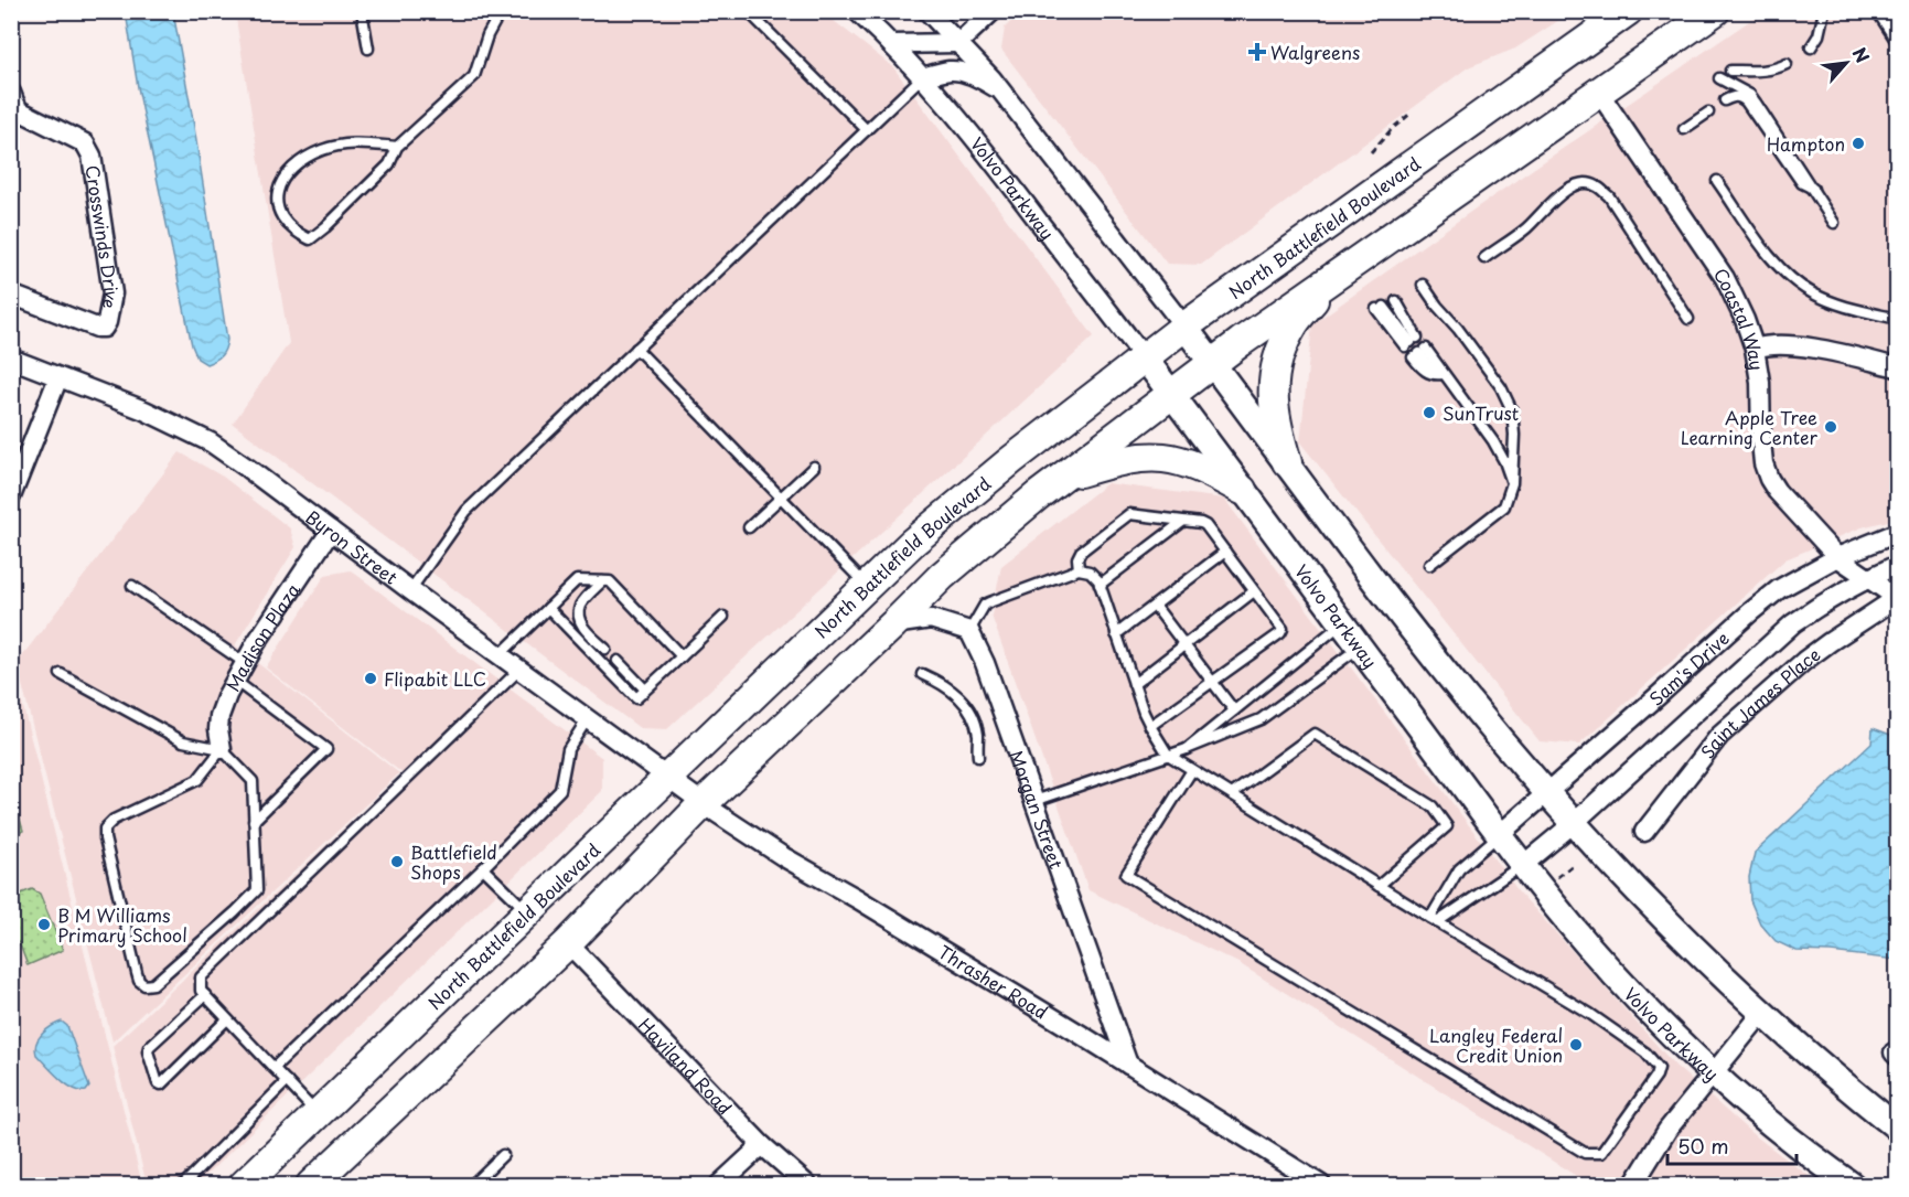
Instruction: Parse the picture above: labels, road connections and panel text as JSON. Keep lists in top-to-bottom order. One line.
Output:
{"streets":{"main road":["Volvo Parkway","North Battlefield Boulevard"],"street":["Crosswinds Drive","Coastal Way","Byron Street","Madison Plaza","Sam's Drive","Saint James Place","Morgan Street","Thrasher Road","Haviland Road"]},"crossings":[["Volvo Parkway","North Battlefield Boulevard"],["Volvo Parkway","Sam's Drive"],["North Battlefield Boulevard","Byron Street"],["North Battlefield Boulevard","Thrasher Road"],["Coastal Way","Sam's Drive"],["Coastal Way","Saint James Place"],["Byron Street","Madison Plaza"],["Byron Street","Thrasher Road"],["Morgan Street","Thrasher Road"]],"places":{"health":["Walgreens"],"other":["Hampton","SunTrust","Apple Tree Learning Center","Flipabit LLC","Battlefield Shops","B M Williams Primary School","Langley Federal Credit Union"]},"scale_bar":"50 m","north":"top right"}
